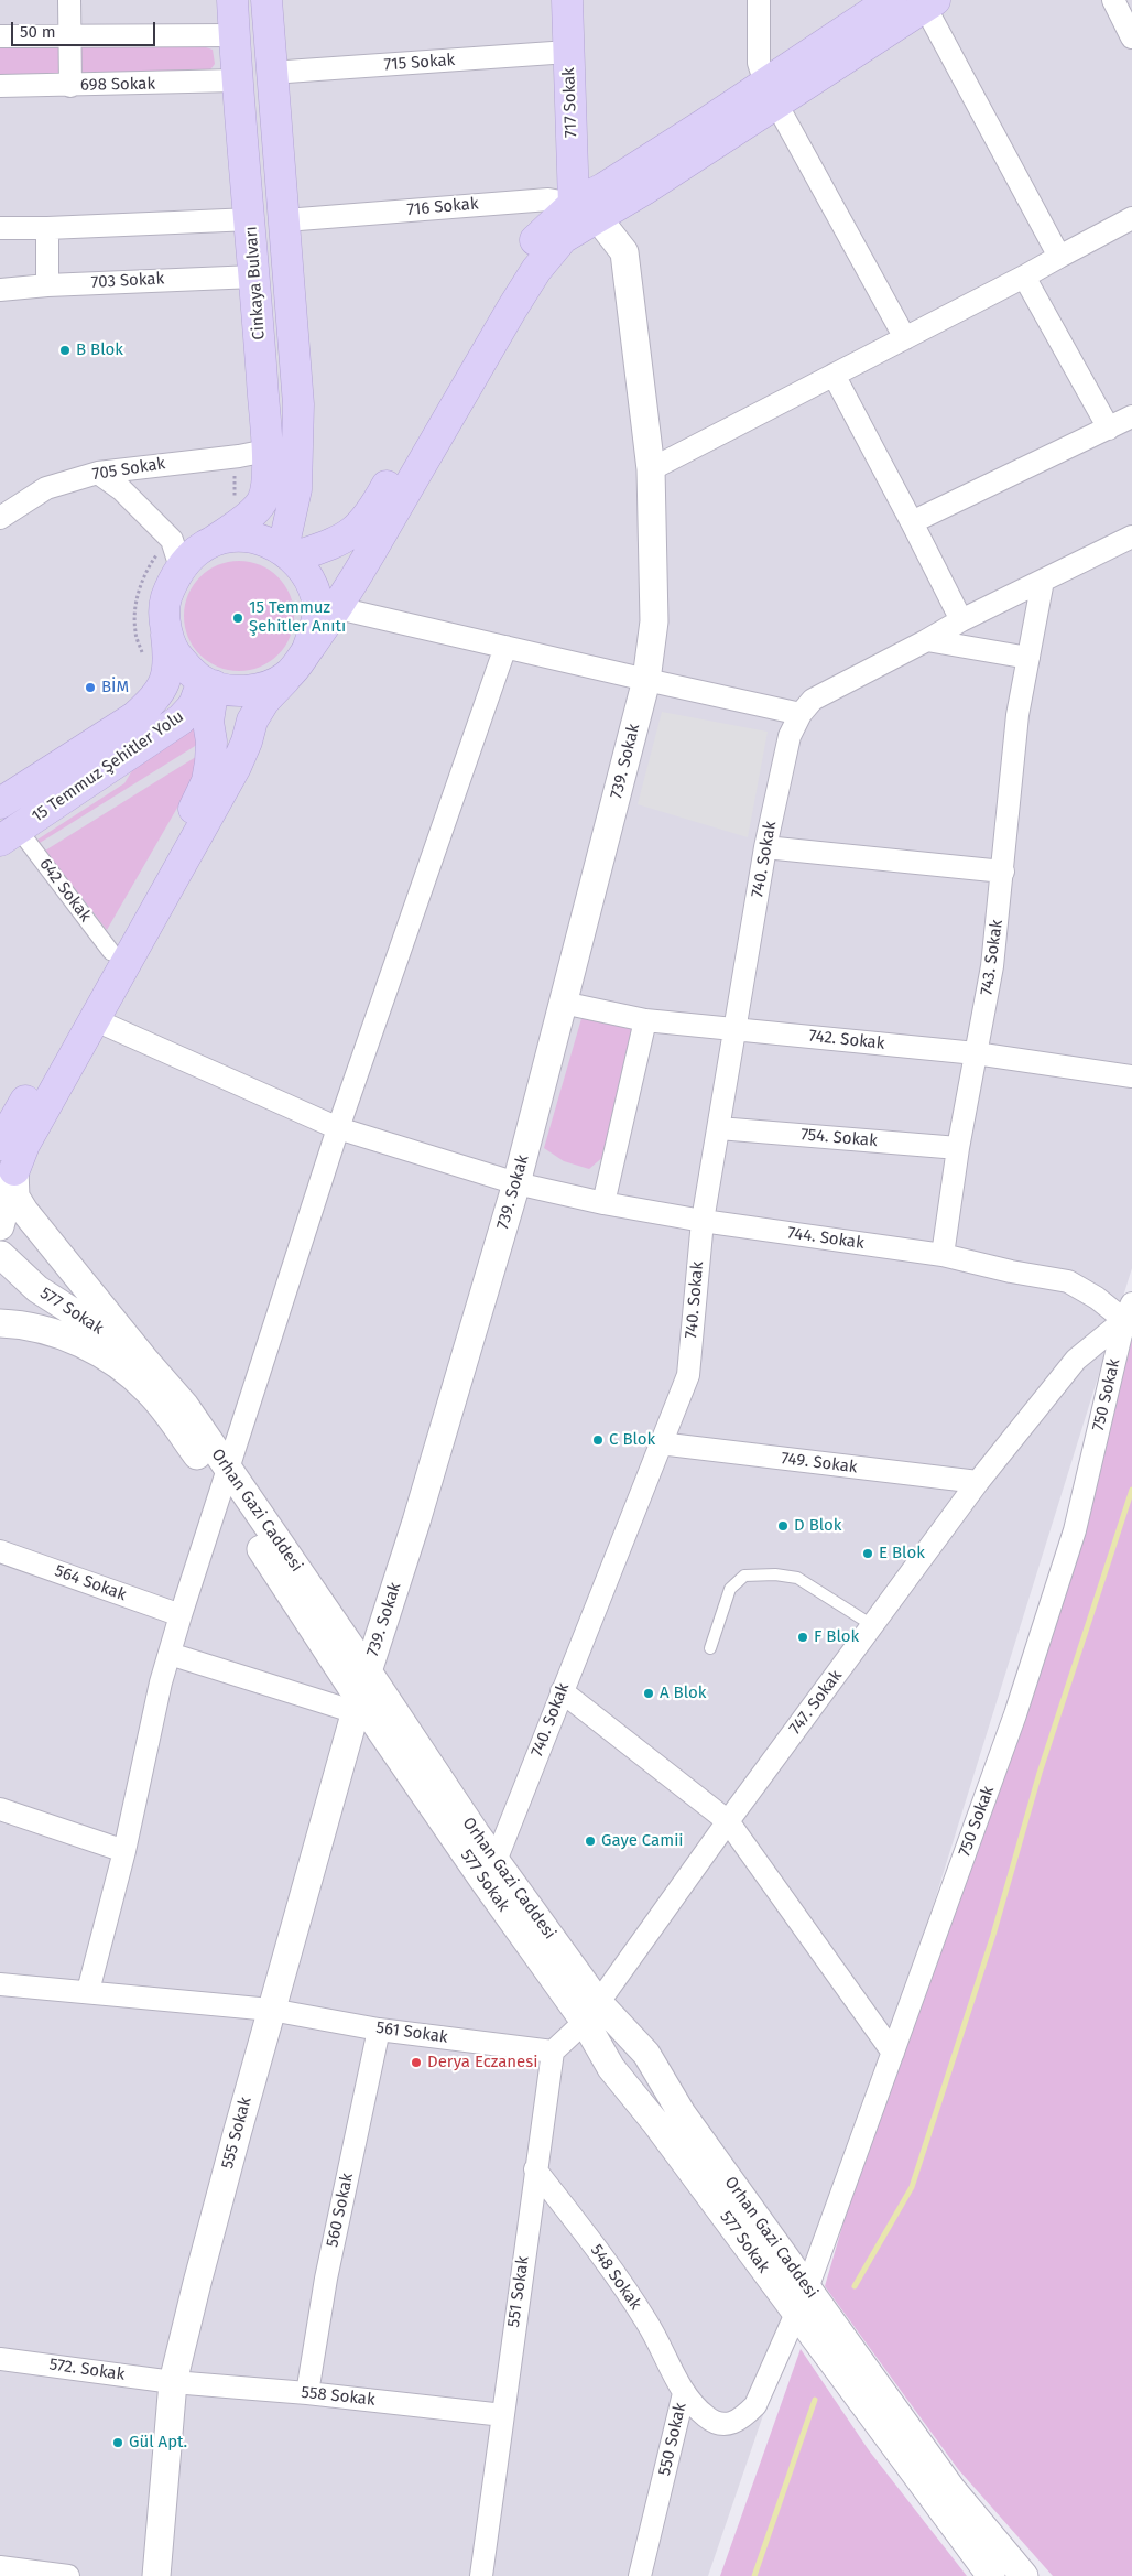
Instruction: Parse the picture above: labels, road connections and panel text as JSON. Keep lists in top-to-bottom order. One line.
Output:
{"streets":{"main road":["717 Sokak","Cinkaya Bulvarı","15 Temmuz Şehitler Yolu"],"street":["715 Sokak","698 Sokak","716 Sokak","703 Sokak","705 Sokak","739. Sokak","740. Sokak","642 Sokak","743. Sokak","742. Sokak","754. Sokak","744. Sokak","577 Sokak","750 Sokak","749. Sokak","Orhan Gazi Caddesi","564 Sokak","747. Sokak","561 Sokak","555 Sokak","560 Sokak","548 Sokak","551 Sokak","572. Sokak","558 Sokak","550 Sokak"]},"crossings":[["715 Sokak","717 Sokak"],["715 Sokak","Cinkaya Bulvarı"],["698 Sokak","Cinkaya Bulvarı"],["717 Sokak","716 Sokak"],["717 Sokak","739. Sokak"],["716 Sokak","Cinkaya Bulvarı"],["716 Sokak","739. Sokak"],["703 Sokak","Cinkaya Bulvarı"],["Cinkaya Bulvarı","705 Sokak"],["Cinkaya Bulvarı","15 Temmuz Şehitler Yolu"],["739. Sokak","742. Sokak"],["739. Sokak","744. Sokak"],["739. Sokak","577 Sokak"],["739. Sokak","Orhan Gazi Caddesi"],["739. Sokak","555 Sokak"],["15 Temmuz Şehitler Yolu","642 Sokak"],["740. Sokak","742. Sokak"],["740. Sokak","754. Sokak"],["740. Sokak","744. Sokak"],["740. Sokak","749. Sokak"],["740. Sokak","Orhan Gazi Caddesi"],["743. Sokak","742. Sokak"],["743. Sokak","754. Sokak"],["743. Sokak","744. Sokak"],["744. Sokak","750 Sokak"],["744. Sokak","747. Sokak"],["577 Sokak","750 Sokak"],["577 Sokak","Orhan Gazi Caddesi"],["577 Sokak","747. Sokak"],["577 Sokak","555 Sokak"],["577 Sokak","550 Sokak"],["750 Sokak","Orhan Gazi Caddesi"],["750 Sokak","747. Sokak"],["750 Sokak","550 Sokak"],["749. Sokak","747. Sokak"],["Orhan Gazi Caddesi","747. Sokak"],["Orhan Gazi Caddesi","550 Sokak"],["561 Sokak","555 Sokak"],["561 Sokak","560 Sokak"],["561 Sokak","551 Sokak"],["555 Sokak","572. Sokak"],["555 Sokak","558 Sokak"],["560 Sokak","558 Sokak"],["548 Sokak","551 Sokak"],["548 Sokak","550 Sokak"],["551 Sokak","558 Sokak"],["572. Sokak","558 Sokak"]],"places":["B Blok","15 Temmuz Şehitler Anıtı","BİM","C Blok","D Blok","E Blok","F Blok","A Blok","Gaye Camii","Derya Eczanesi","Gül Apt."],"scale_bar":"50 m"}
